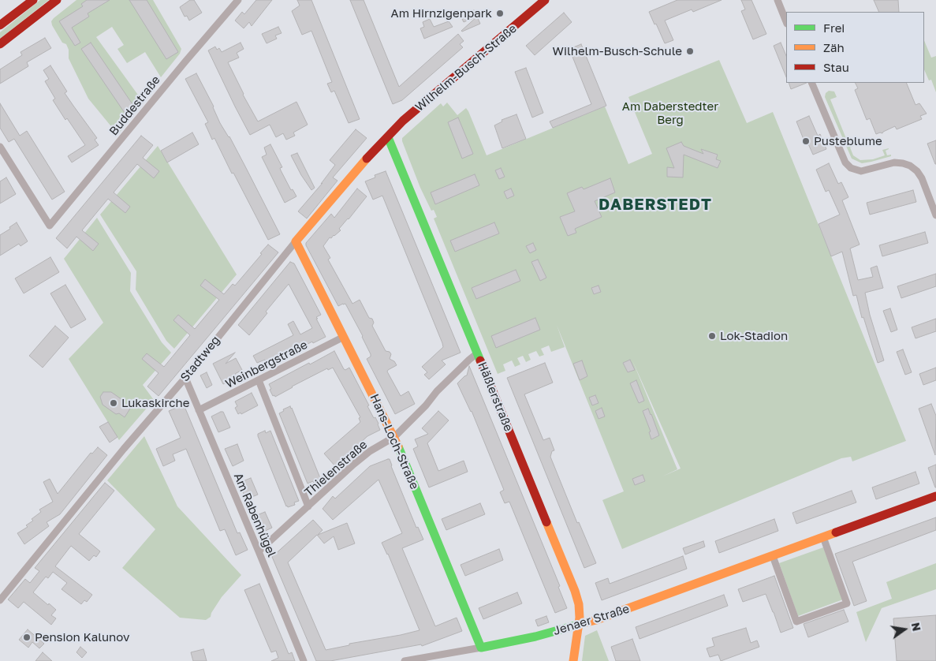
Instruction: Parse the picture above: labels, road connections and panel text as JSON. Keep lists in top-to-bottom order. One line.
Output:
{"streets":{"street":["Wilhelm-Busch-Straße","Buddestraße","Stadtweg","Weinbergstraße","Häßlerstraße","Hans-Loch-Straße","Thielenstraße","Am Rabenhügel","Jenaer Straße"]},"crossings":[["Wilhelm-Busch-Straße","Stadtweg"],["Wilhelm-Busch-Straße","Häßlerstraße"],["Stadtweg","Häßlerstraße"],["Stadtweg","Hans-Loch-Straße"],["Stadtweg","Am Rabenhügel"],["Weinbergstraße","Hans-Loch-Straße"],["Weinbergstraße","Am Rabenhügel"],["Häßlerstraße","Thielenstraße"],["Häßlerstraße","Jenaer Straße"],["Hans-Loch-Straße","Thielenstraße"],["Hans-Loch-Straße","Jenaer Straße"],["Thielenstraße","Am Rabenhügel"]],"districts":["DABERSTEDT"],"parks":["Am Daberstedter Berg"],"places":["Am Hirnzigenpark","Wilhelm-Busch-Schule","Pusteblume","Lok-Stadion","Lukaskirche","Pension Kalunov"],"legend":["Frei","Zäh","Stau"],"north":"right"}
